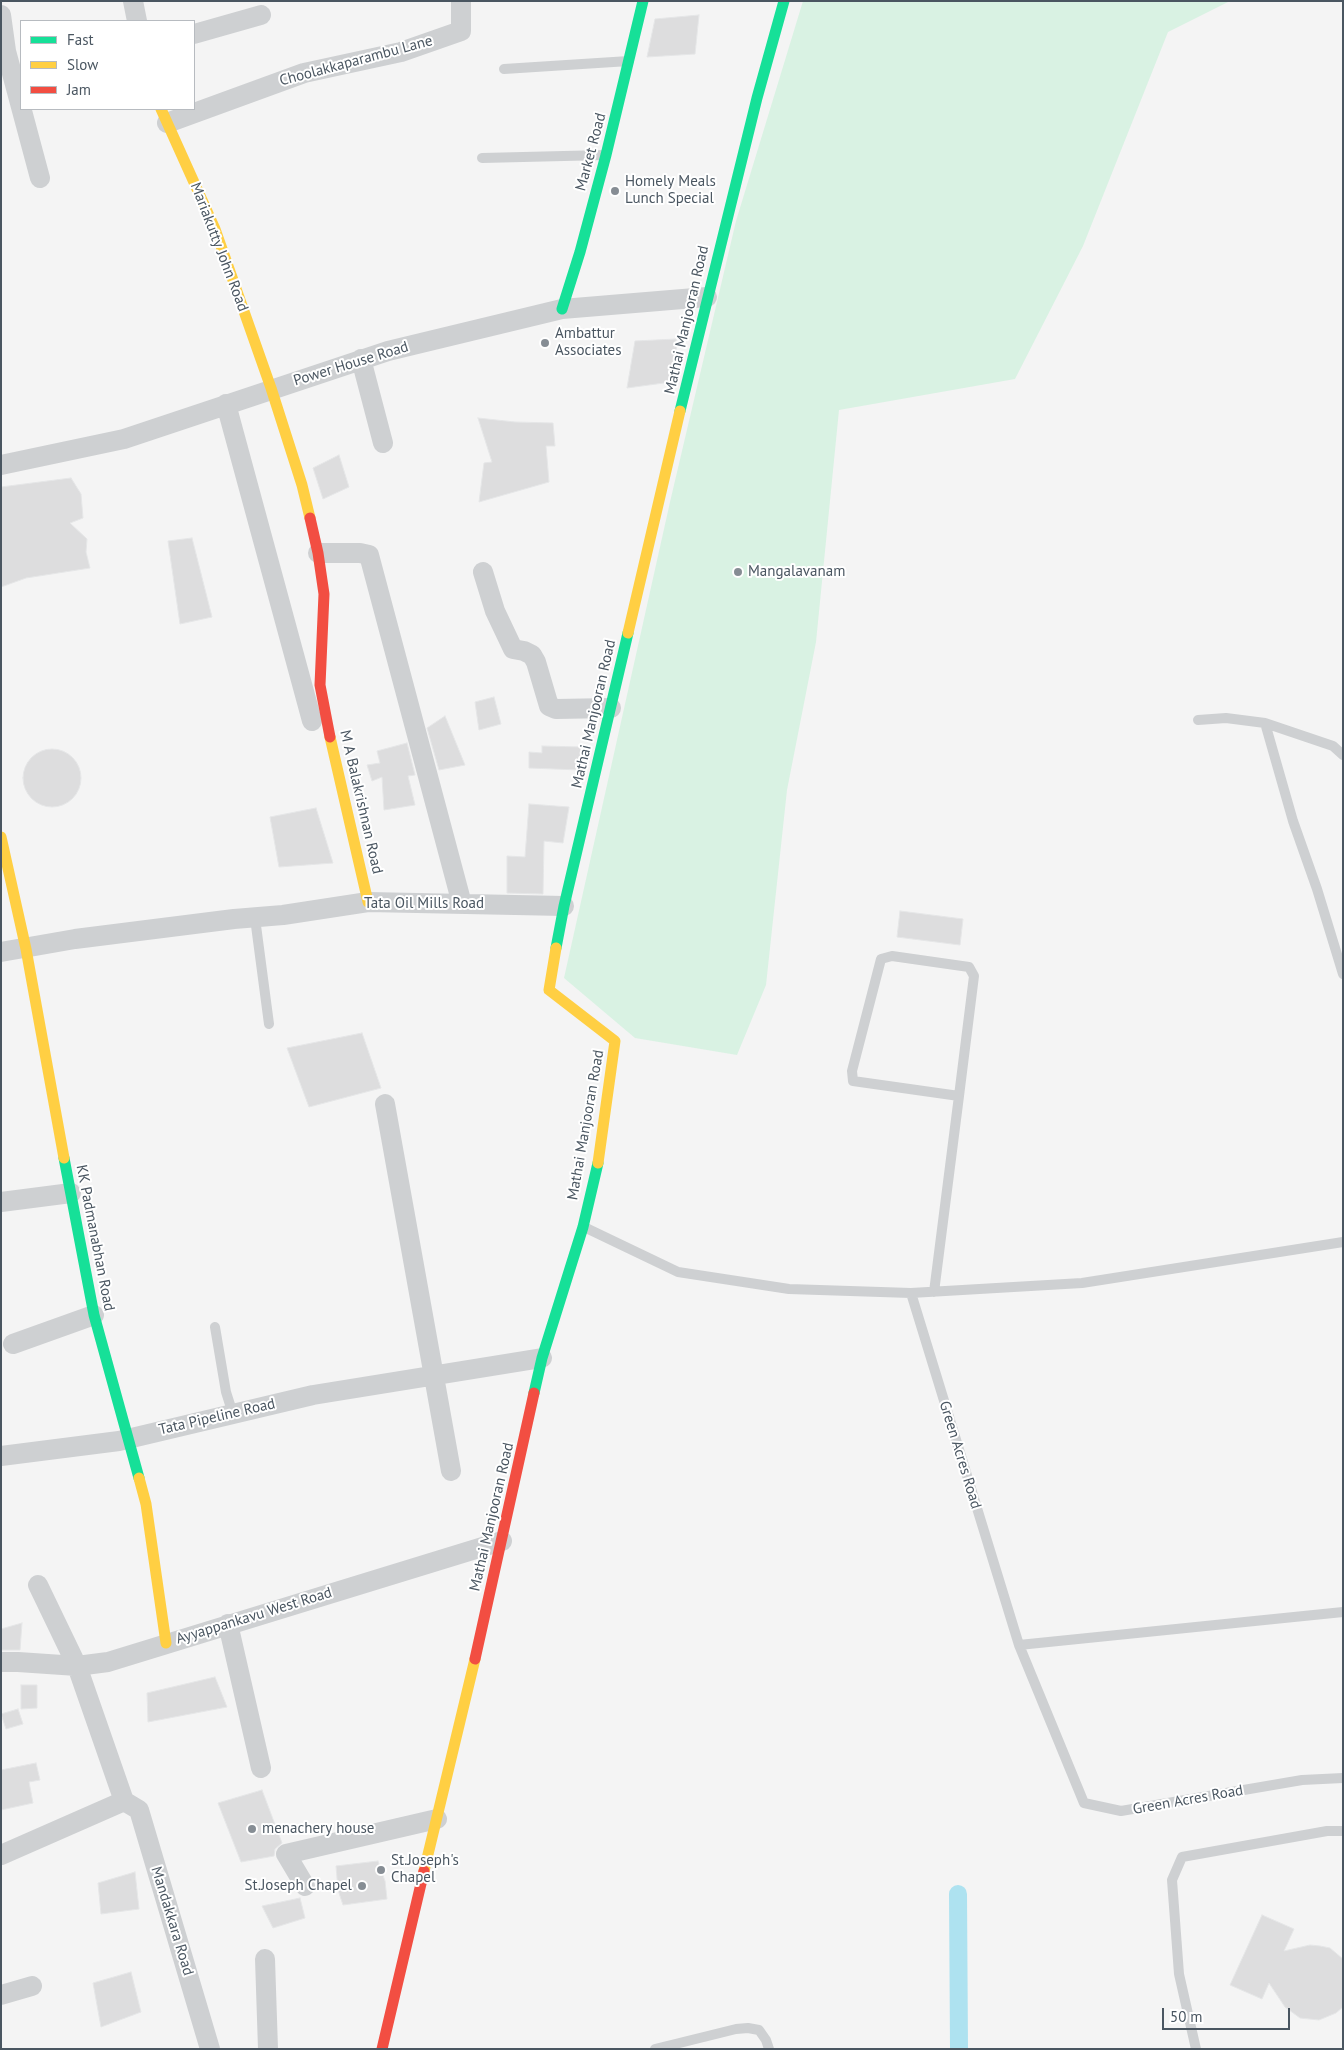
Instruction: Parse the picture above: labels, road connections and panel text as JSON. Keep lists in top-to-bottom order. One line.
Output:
{"streets":{"street":["Choolakkaparambu Lane","Market Road","Mariakutty John Road","Mathai Manjooran Road","Power House Road","M A Balakrishnan Road","Tata Oil Mills Road","KK Padmanabhan Road","Tata Pipeline Road","Ayyappankavu West Road","Mandakkara Road"],"lane":["Green Acres Road"]},"crossings":[["Choolakkaparambu Lane","Mariakutty John Road"],["Market Road","Power House Road"],["Mariakutty John Road","Power House Road"],["Mariakutty John Road","M A Balakrishnan Road"],["Mathai Manjooran Road","Power House Road"],["Mathai Manjooran Road","Tata Oil Mills Road"],["Mathai Manjooran Road","Tata Pipeline Road"],["Mathai Manjooran Road","Ayyappankavu West Road"],["M A Balakrishnan Road","Tata Oil Mills Road"],["Tata Oil Mills Road","KK Padmanabhan Road"],["KK Padmanabhan Road","Tata Pipeline Road"],["KK Padmanabhan Road","Ayyappankavu West Road"],["Ayyappankavu West Road","Mandakkara Road"]],"places":["Homely Meals Lunch Special","Ambattur Associates","Mangalavanam","menachery house","St.Joseph's Chapel","St.Joseph Chapel"],"legend":["Fast","Slow","Jam"],"scale_bar":"50 m"}
